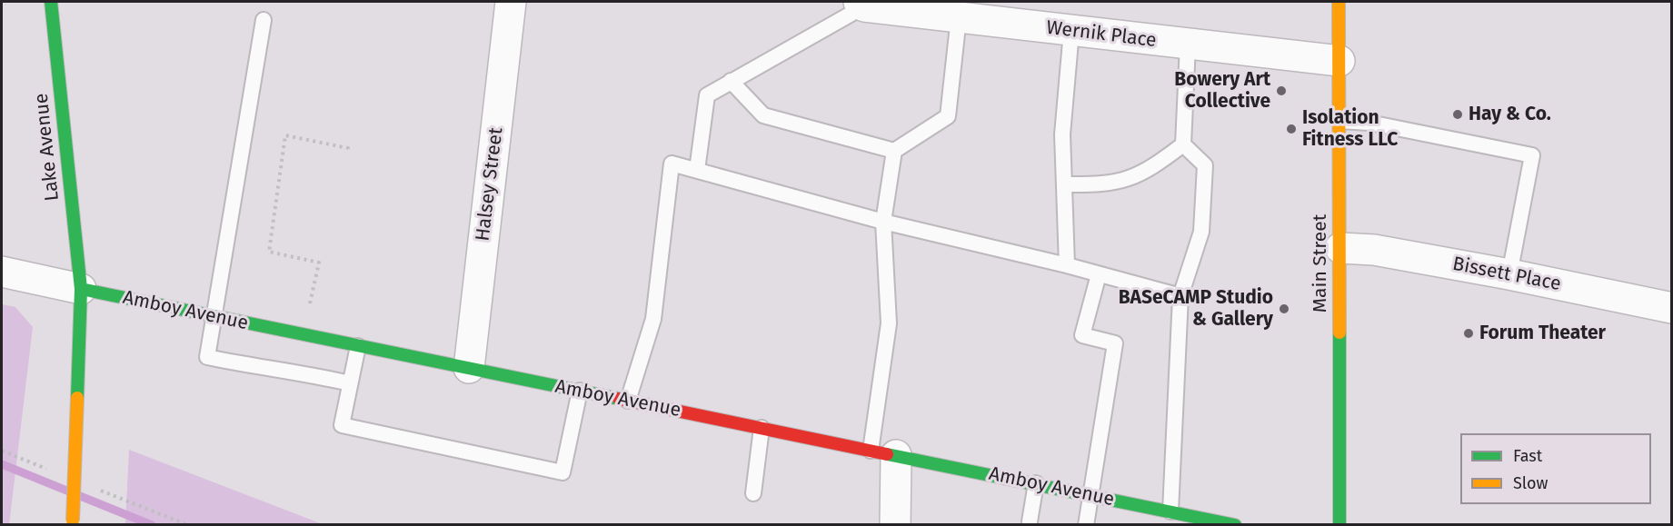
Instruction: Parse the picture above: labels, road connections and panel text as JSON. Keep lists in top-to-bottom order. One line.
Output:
{"streets":{"street":["Wernik Place","Lake Avenue","Halsey Street","Main Street","Bissett Place","Amboy Avenue"]},"crossings":[["Wernik Place","Main Street"],["Lake Avenue","Amboy Avenue"],["Halsey Street","Amboy Avenue"],["Main Street","Bissett Place"]],"places":["Bowery Art Collective","Hay & Co.","Isolation Fitness LLC","BASeCAMP Studio & Gallery","Forum Theater"],"legend":["Fast","Slow"]}
